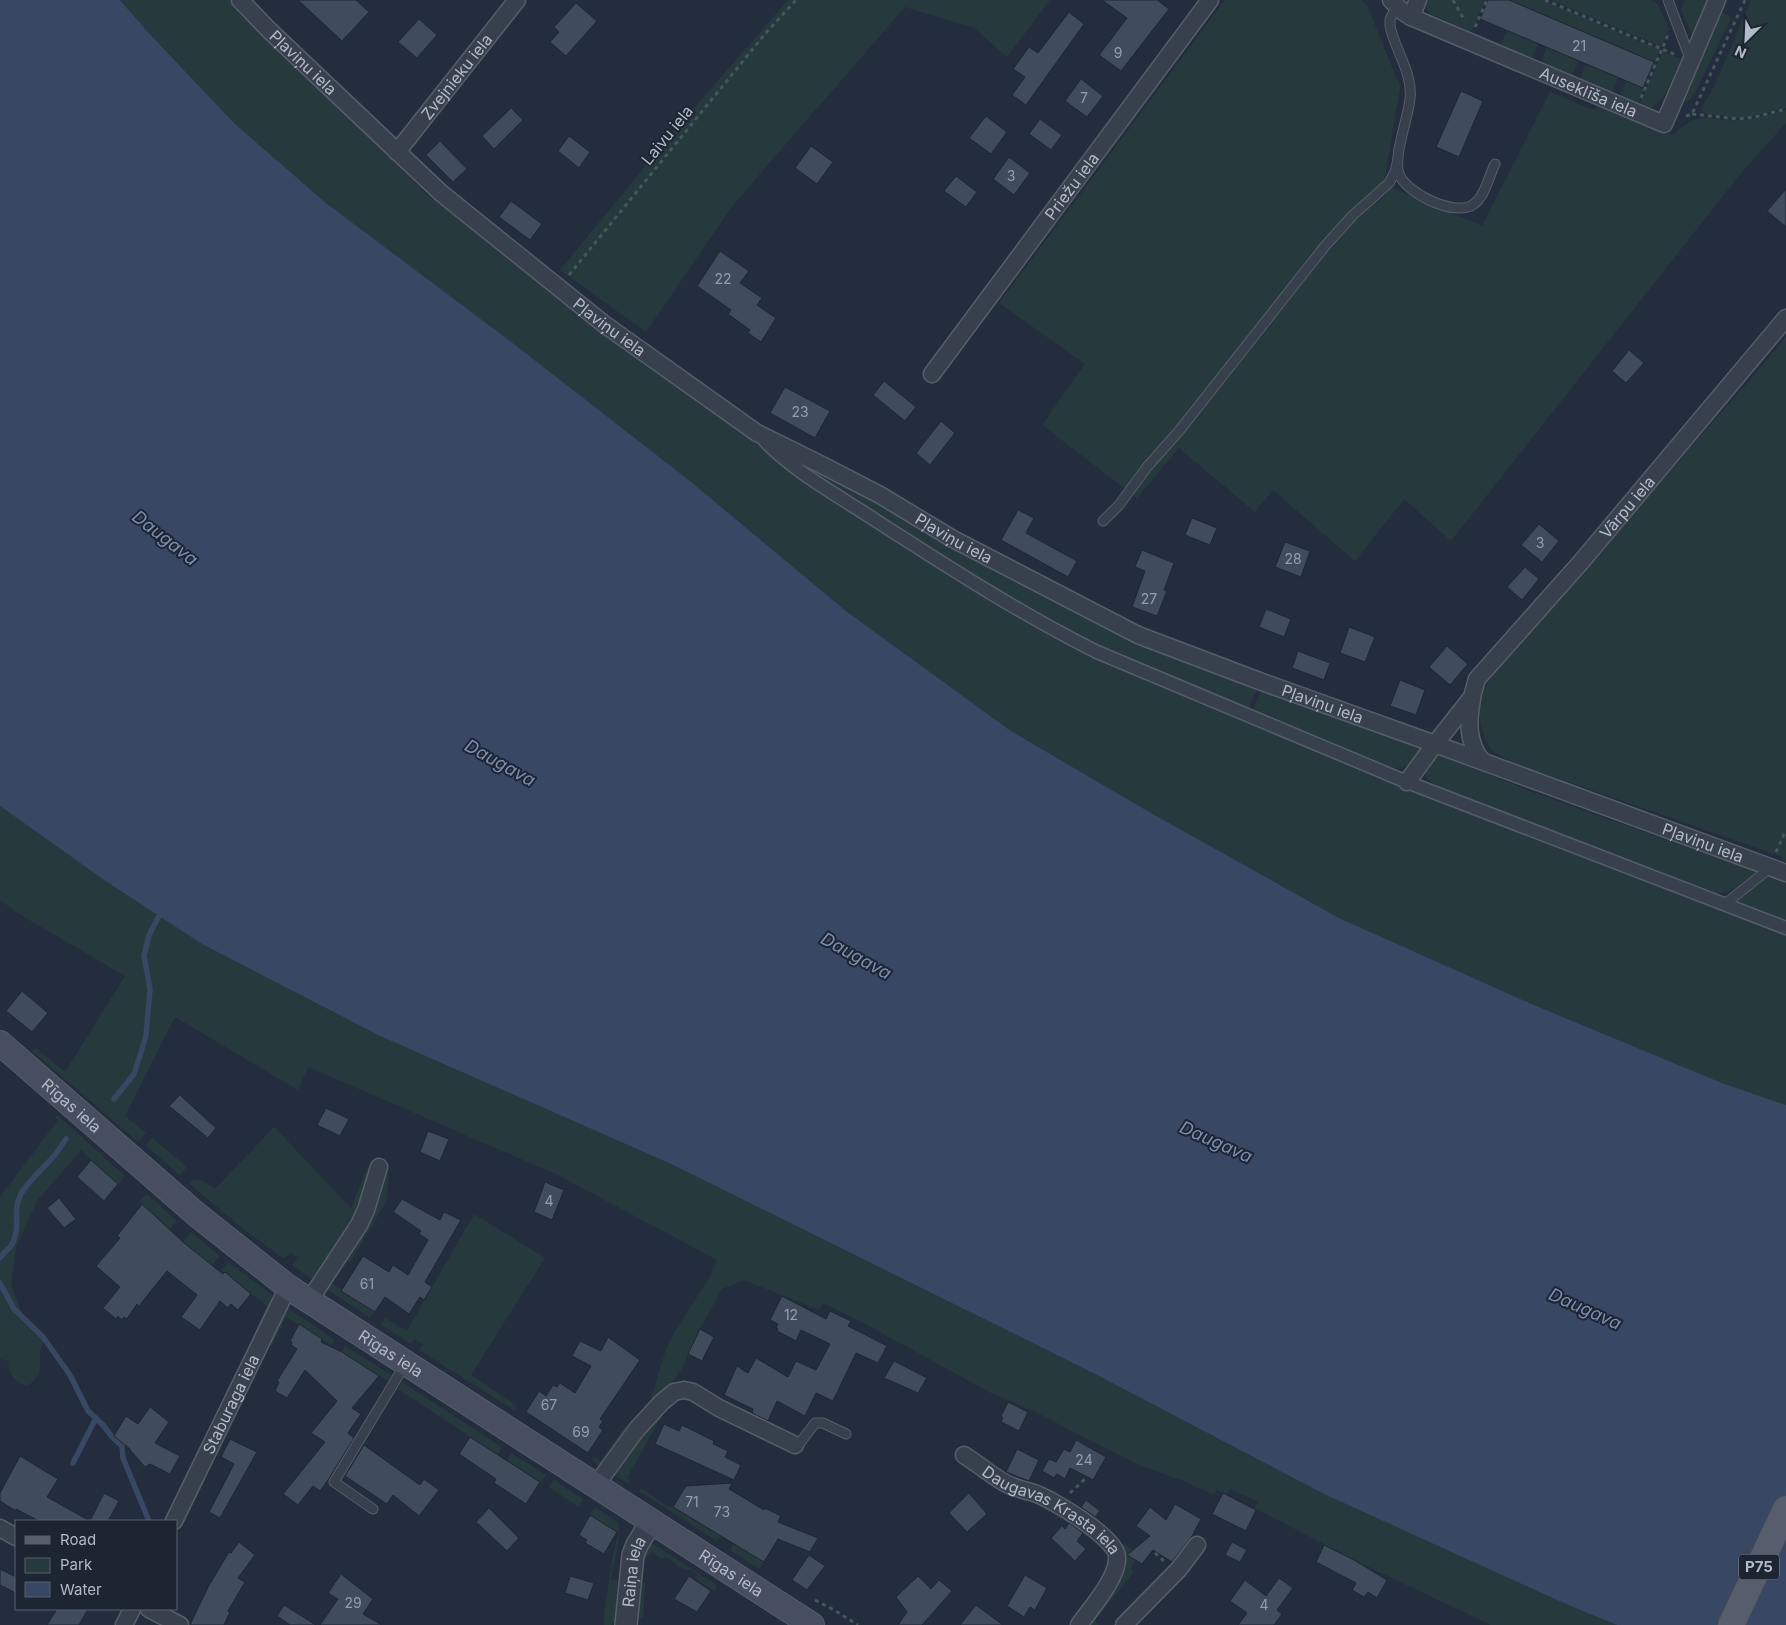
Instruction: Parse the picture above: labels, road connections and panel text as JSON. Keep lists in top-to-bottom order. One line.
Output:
{"streets":{"main road":["Rīgas iela","P75"],"street":["Pļaviņu iela","Zvejnieku iela","Auseklīša iela","Priežu iela","Vārpu iela","Staburaga iela","Daugavas Krasta iela","Raiņa iela"],"path":["Laivu iela"]},"crossings":[["Pļaviņu iela","Zvejnieku iela"],["Pļaviņu iela","Laivu iela"],["Pļaviņu iela","Vārpu iela"],["Rīgas iela","Staburaga iela"],["Rīgas iela","Raiņa iela"]],"water":["Daugava"],"house_numbers":["21","9","7","3","22","23","3","28","27","4","61","12","67","69","24","71","73","29","4"],"legend":["Road","Park","Water"],"north":"bottom left"}
